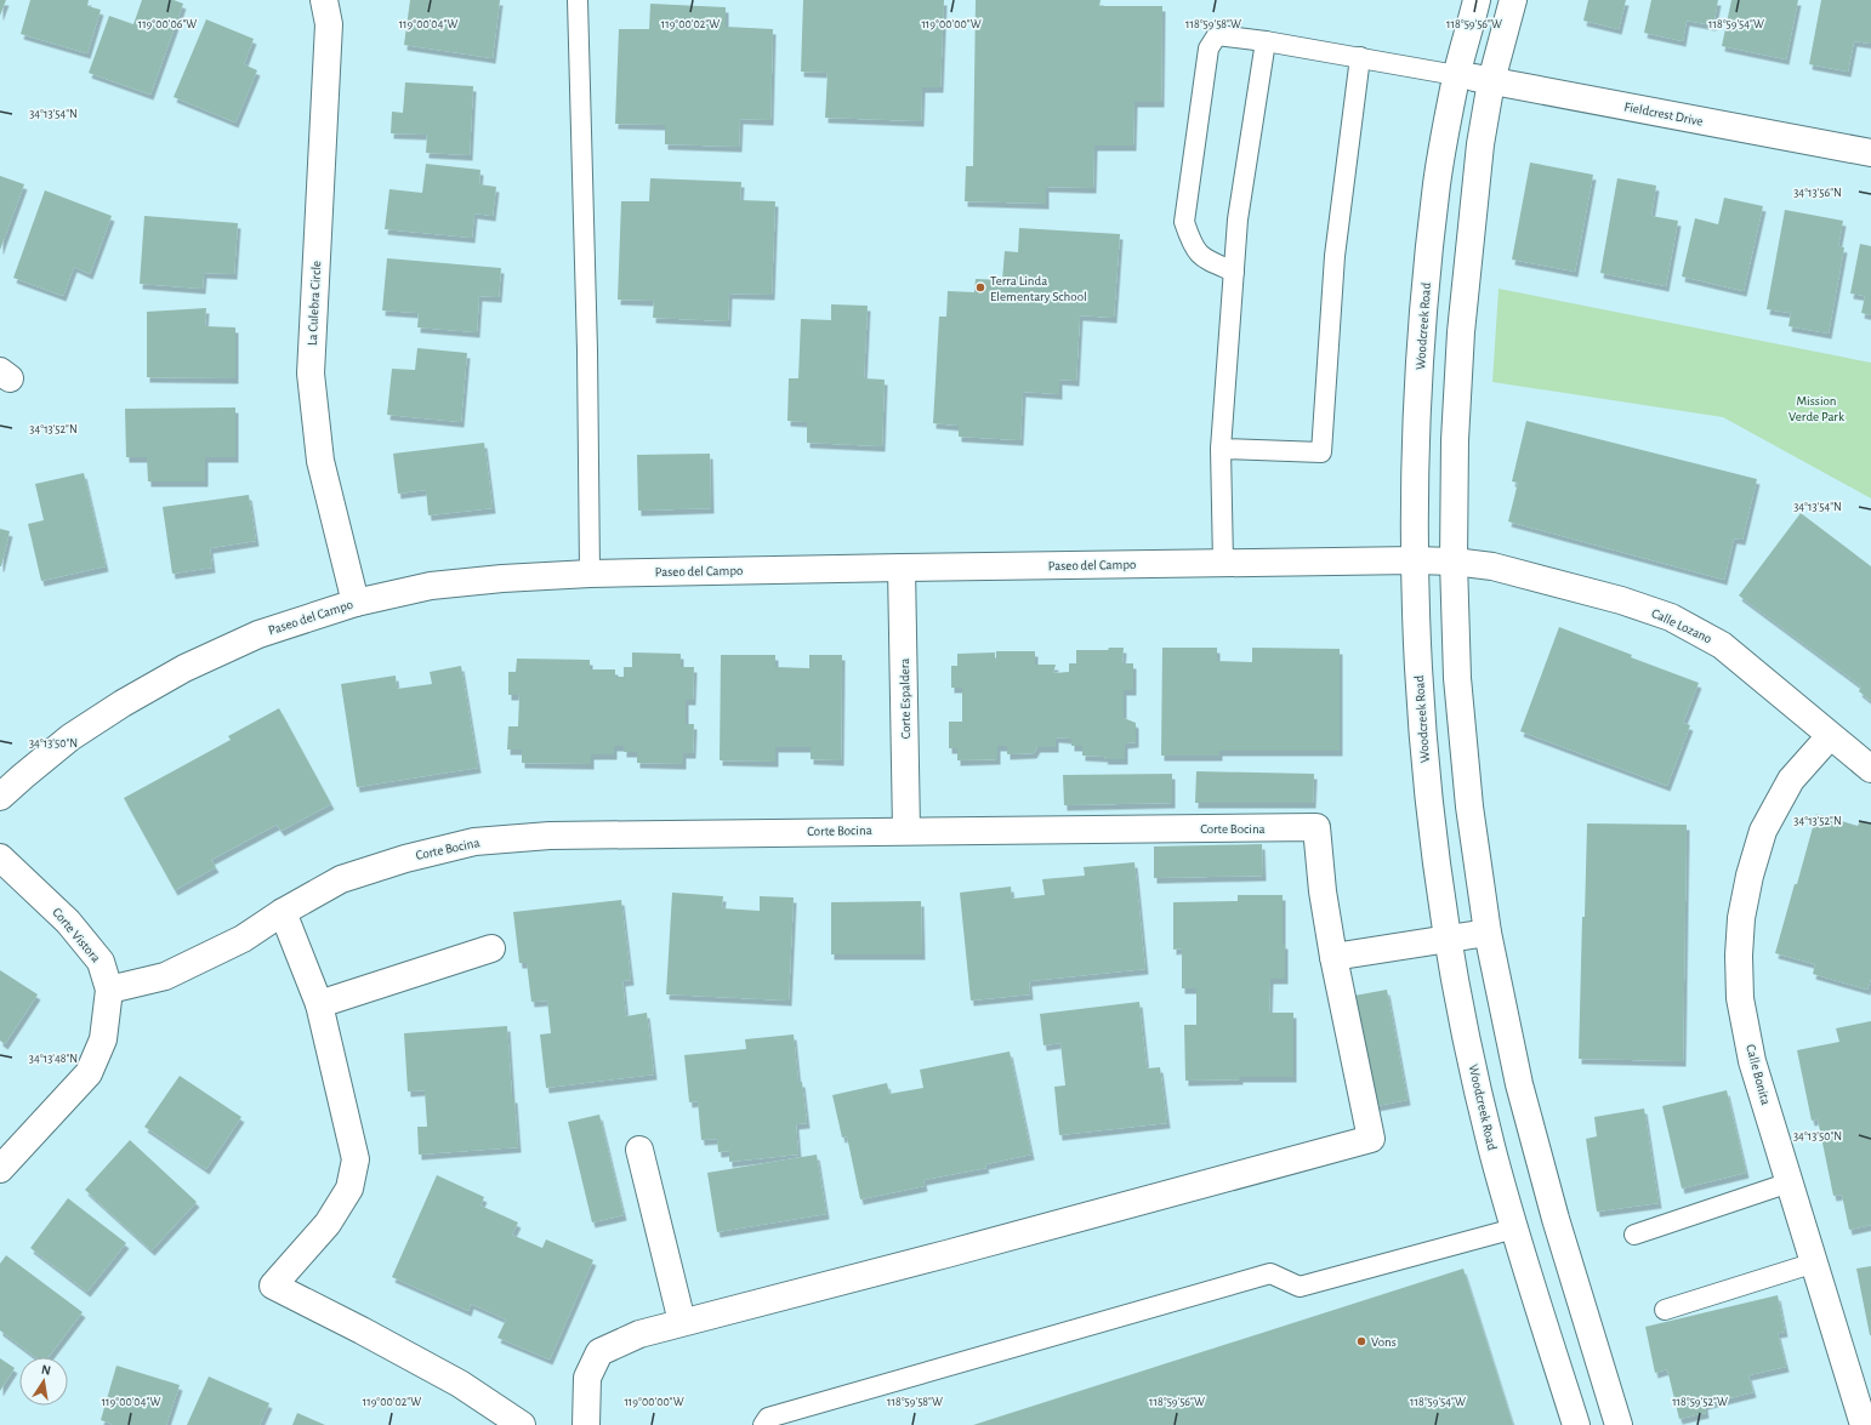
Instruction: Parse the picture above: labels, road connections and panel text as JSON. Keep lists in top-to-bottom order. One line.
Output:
{"streets":{"street":["Fieldcrest Drive","La Culebra Circle","Woodcreek Road","Paseo del Campo","Calle Lozano","Corte Espaldera","Corte Bocina","Corte Vistora","Calle Bonita"]},"crossings":[["Fieldcrest Drive","Woodcreek Road"],["La Culebra Circle","Paseo del Campo"],["Woodcreek Road","Paseo del Campo"],["Paseo del Campo","Calle Lozano"],["Paseo del Campo","Corte Espaldera"],["Calle Lozano","Calle Bonita"],["Corte Espaldera","Corte Bocina"],["Corte Bocina","Corte Vistora"]],"parks":["Mission Verde Park"],"places":["Terra Linda Elementary School","Vons"],"north":"top","coordinates":["119°00'06\"W","119°00'04\"W","119°00'02\"W","119°00'00\"W","118°59'58\"W","118°59'56\"W","118°59'54\"W","34°13'54\"N","34°13'56\"N","34°13'52\"N","34°13'50\"N","34°13'48\"N","118°59'52\"W"]}
